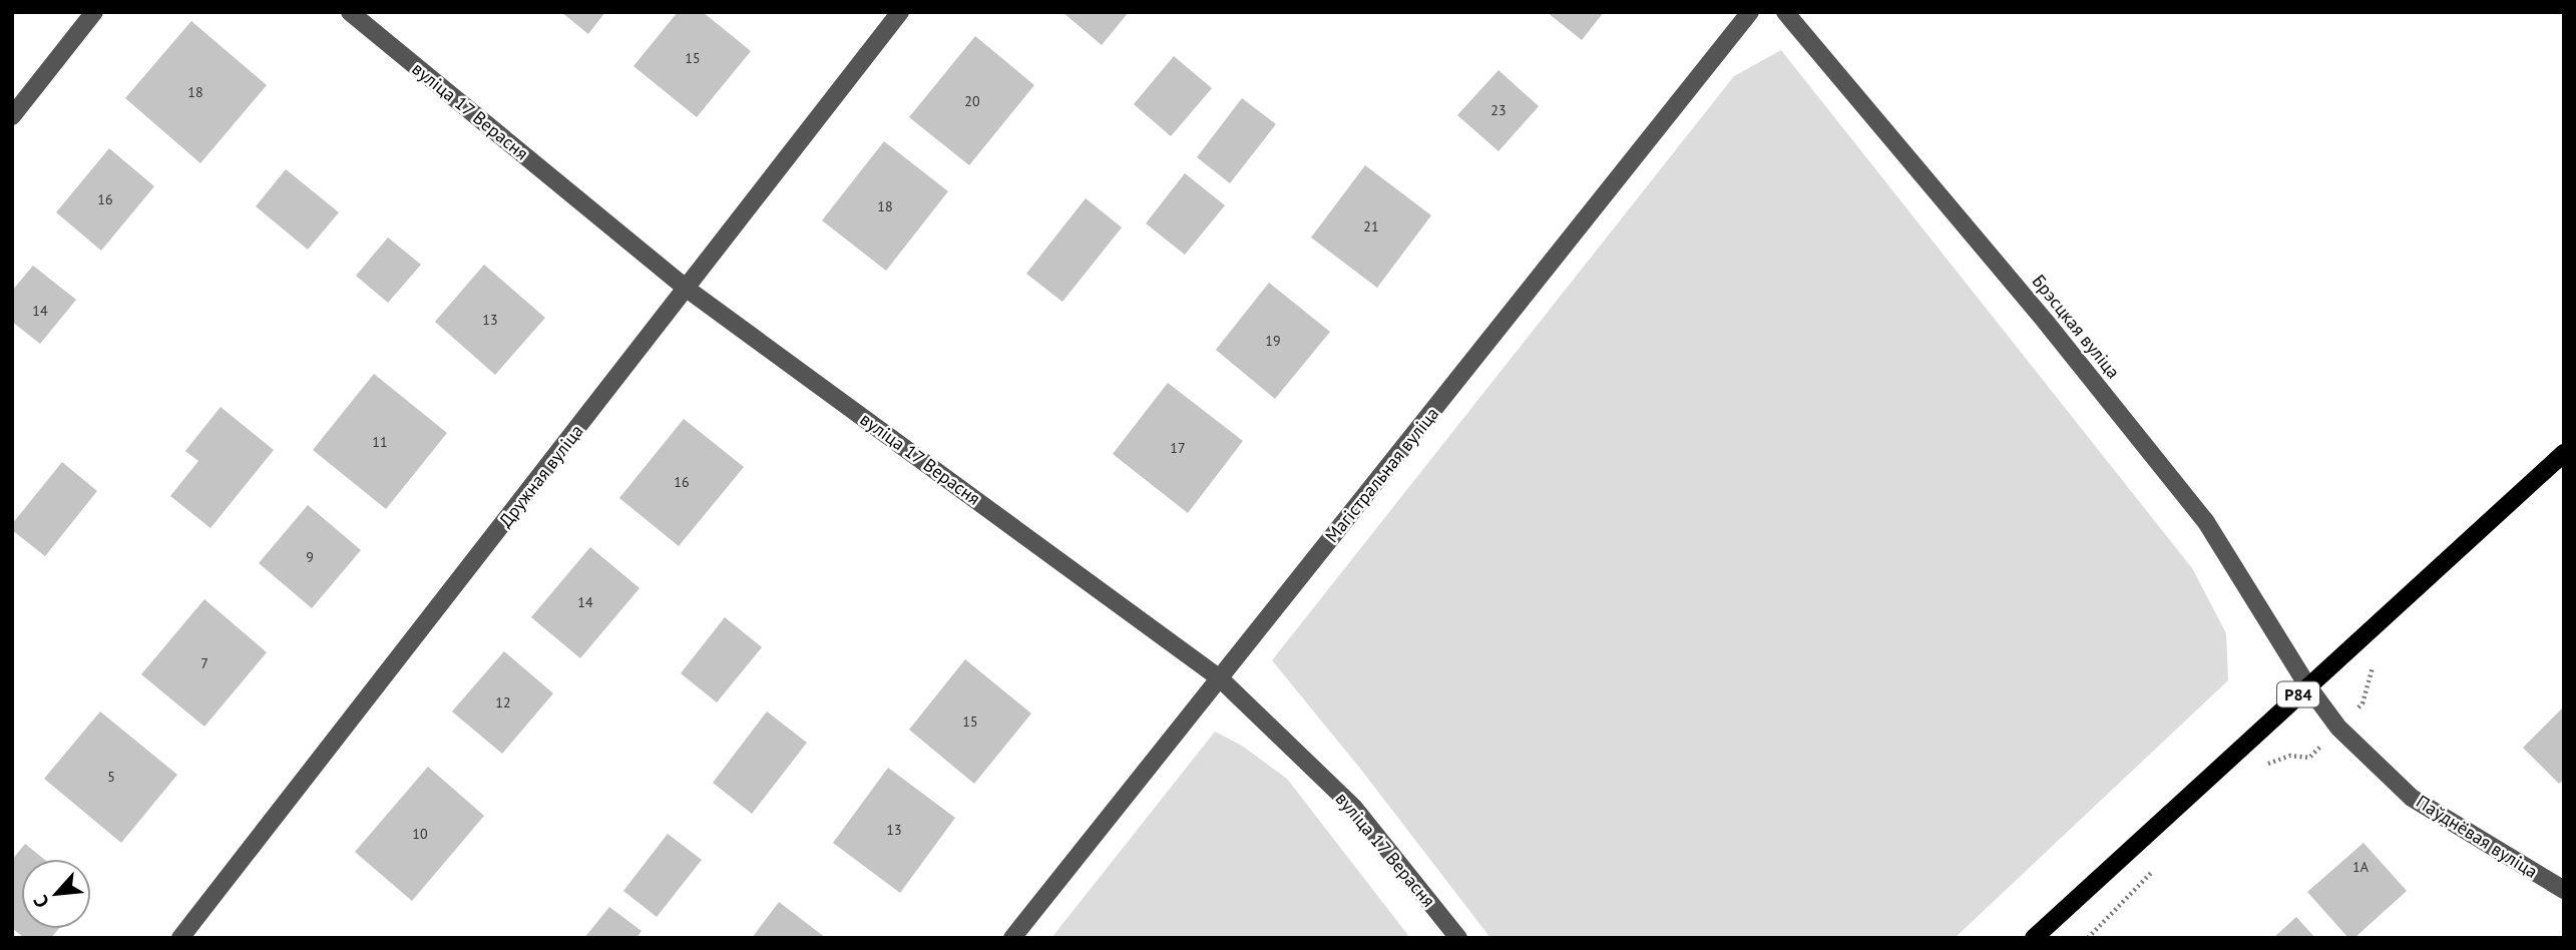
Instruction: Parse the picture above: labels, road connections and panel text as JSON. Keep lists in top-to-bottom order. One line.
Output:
{"streets":{"main road":["Р84"],"street":["вуліца 17 Верасня","Брэсцкая вуліца","Магістральная вуліца","Дружная вуліца","Паўднёвая вуліца"]},"crossings":[["вуліца 17 Верасня","Магістральная вуліца"],["вуліца 17 Верасня","Дружная вуліца"],["Брэсцкая вуліца","Р84"],["Брэсцкая вуліца","Паўднёвая вуліца"],["Р84","Паўднёвая вуліца"]],"house_numbers":["15","18","20","23","16","18","21","14","13","19","11","17","16","9","14","7","12","15","5","13","10","1А"],"north":"bottom left"}
